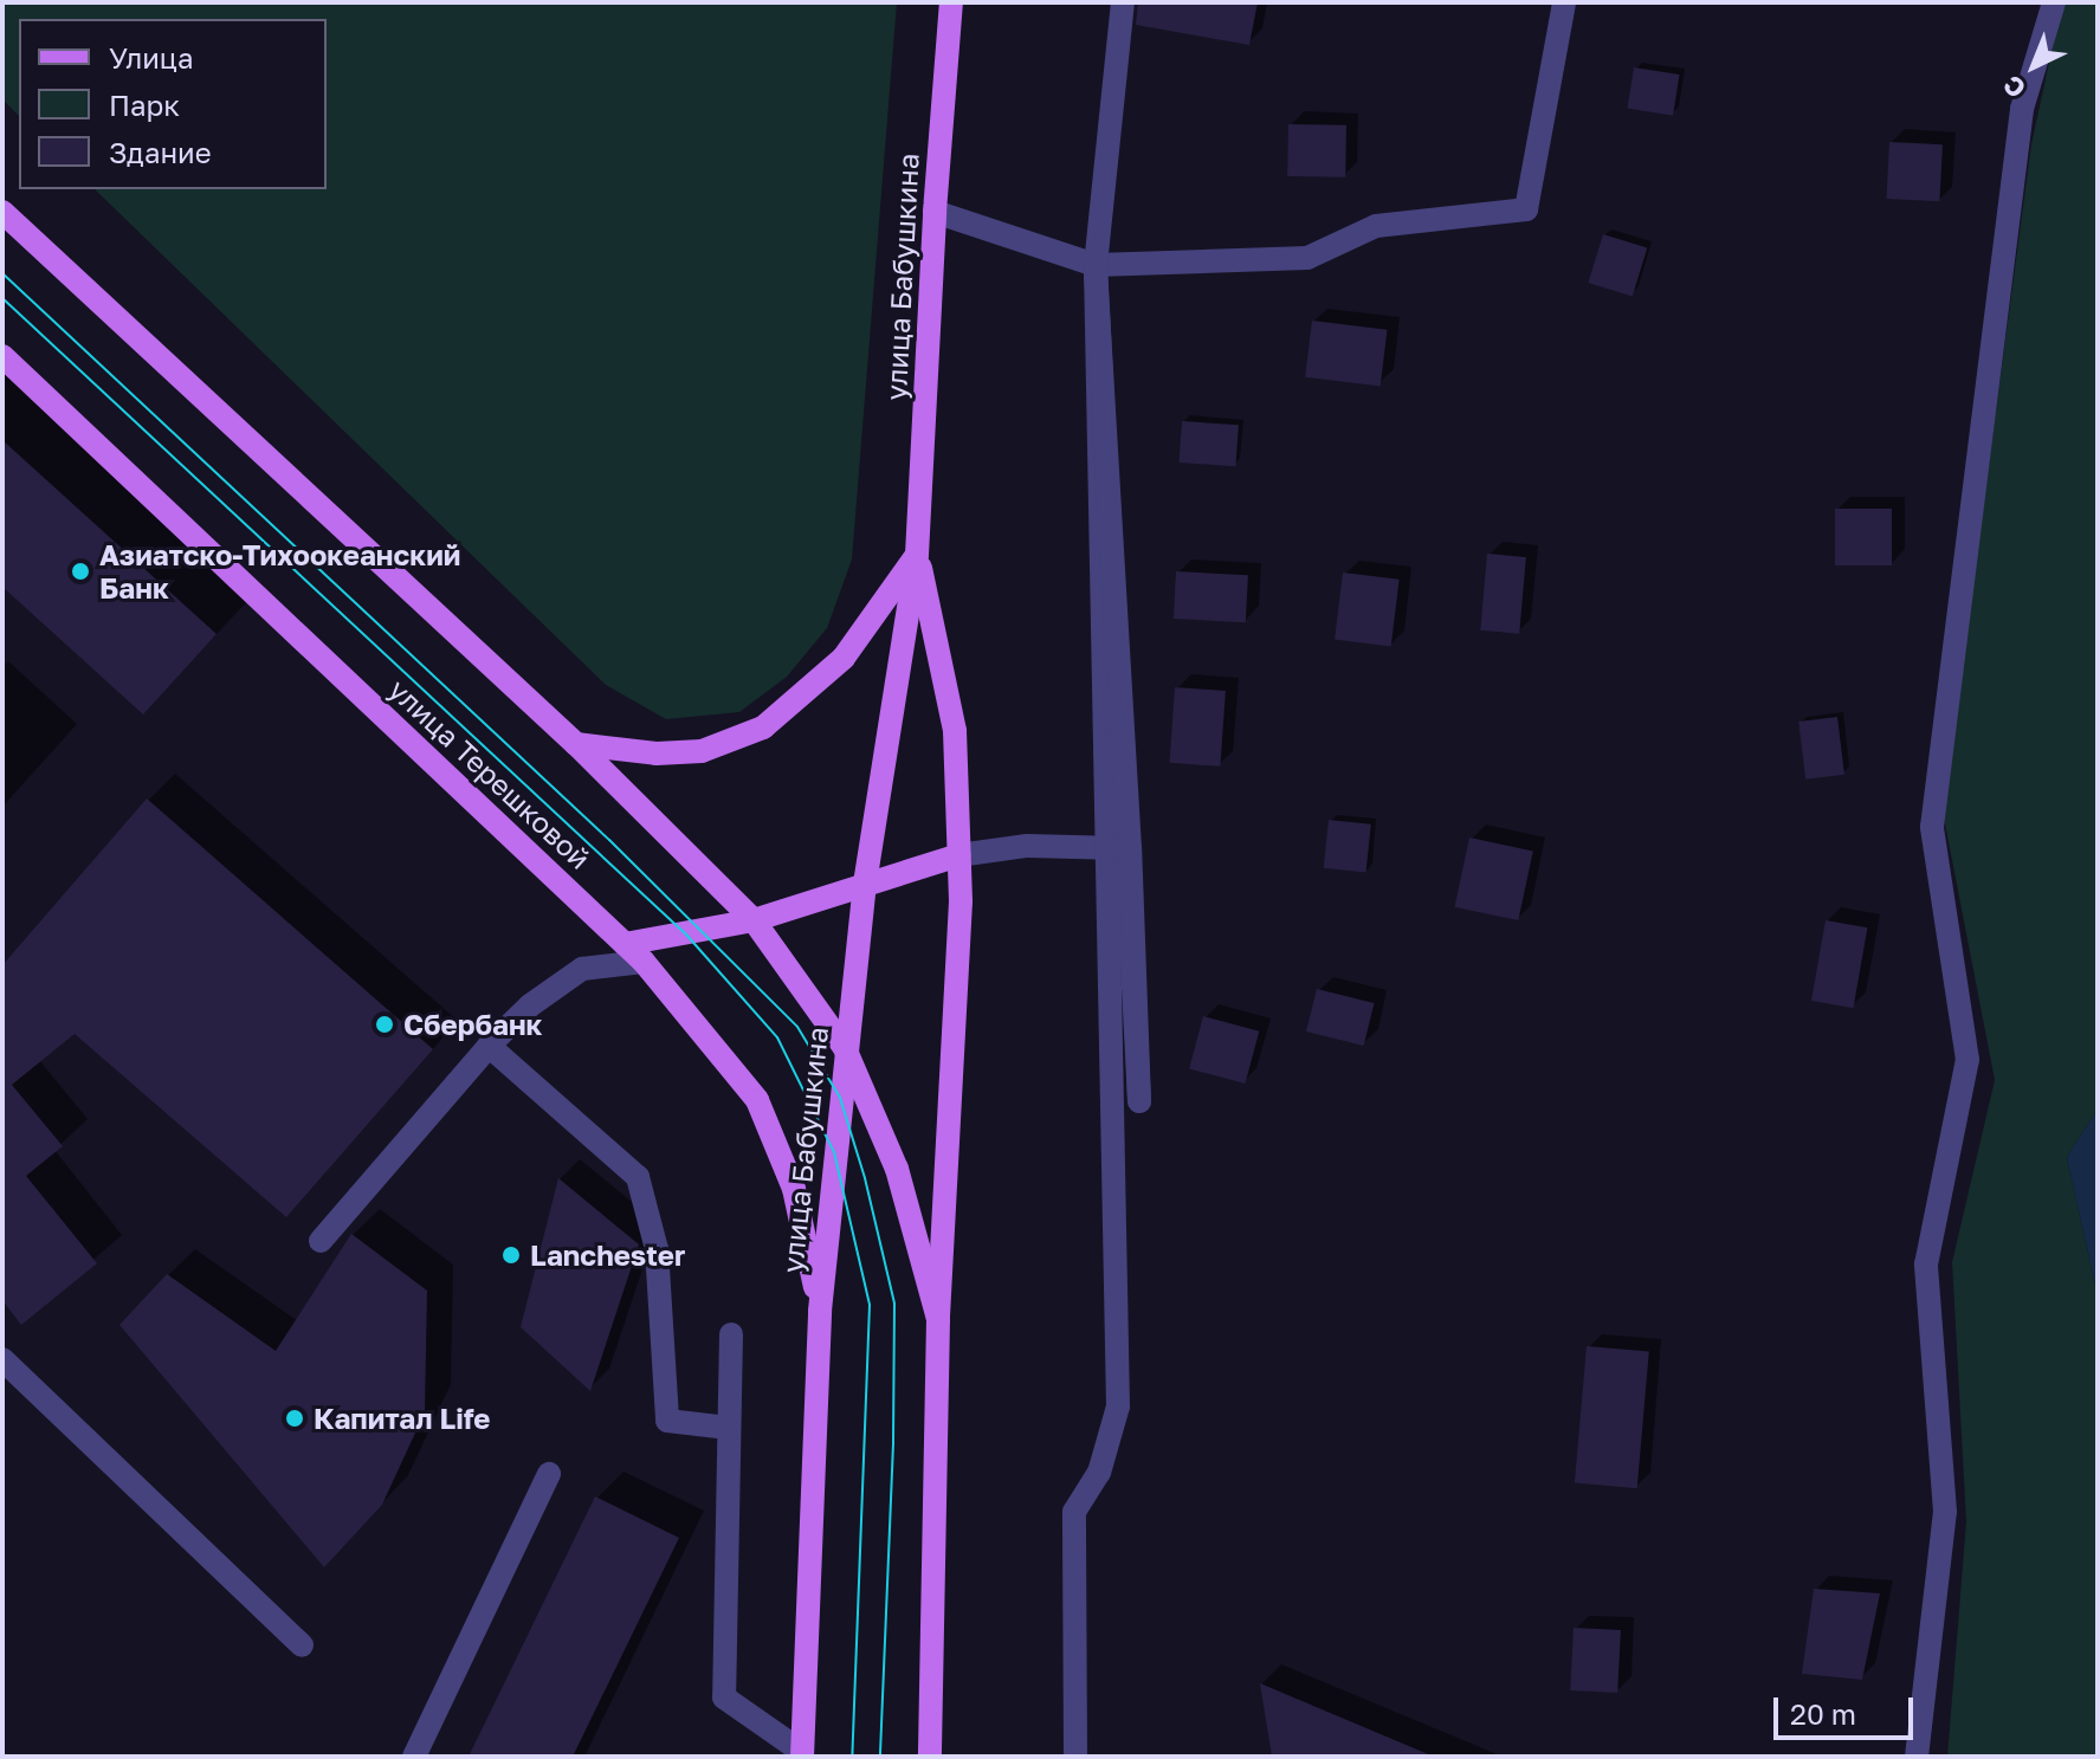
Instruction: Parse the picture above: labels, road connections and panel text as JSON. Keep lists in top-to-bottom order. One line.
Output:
{"streets":{"main road":["улица Бабушкина","улица Терешковой"]},"crossings":[["улица Бабушкина","улица Терешковой"]],"places":["Азиатско-Тихоокеанский Банк","Сбербанк","Lanchester","Капитал Life"],"legend":["Улица","Парк","Здание"],"scale_bar":"20 m","north":"bottom left"}
